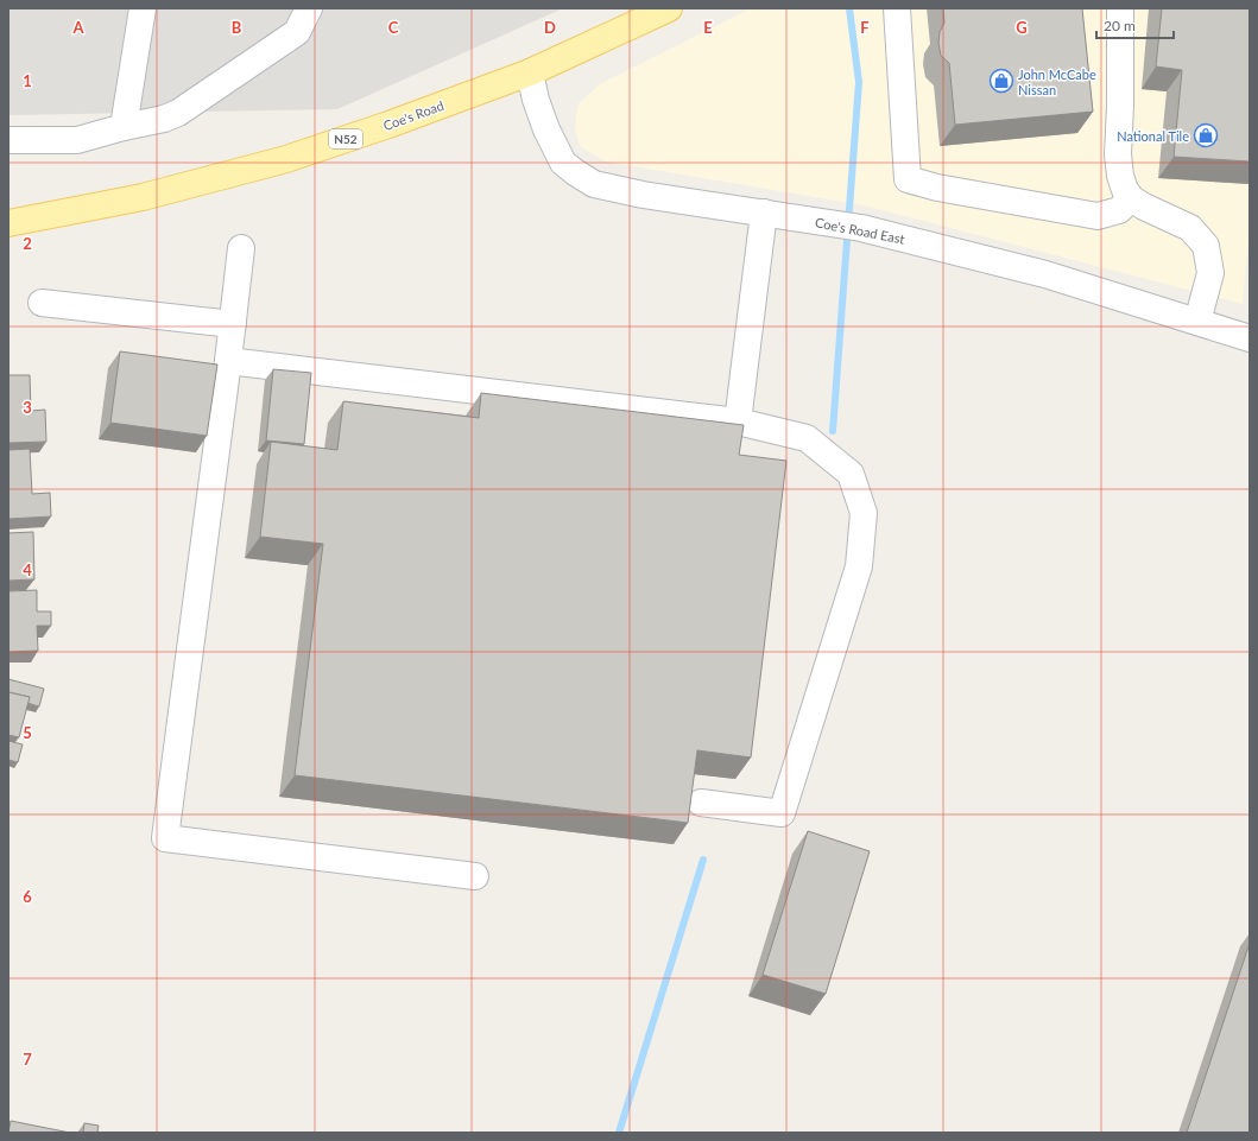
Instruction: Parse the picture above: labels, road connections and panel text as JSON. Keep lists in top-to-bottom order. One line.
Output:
{"streets":{"main road":["Coe's Road","N52"],"street":["Coe's Road East"]},"crossings":[["Coe's Road","Coe's Road East"]],"places":{"shop":["John McCabe Nissan","National Tile"]},"scale_bar":"20 m","grid":{"columns":["A","B","C","D","E","F","G"],"rows":["1","2","3","4","5","6","7"]}}
